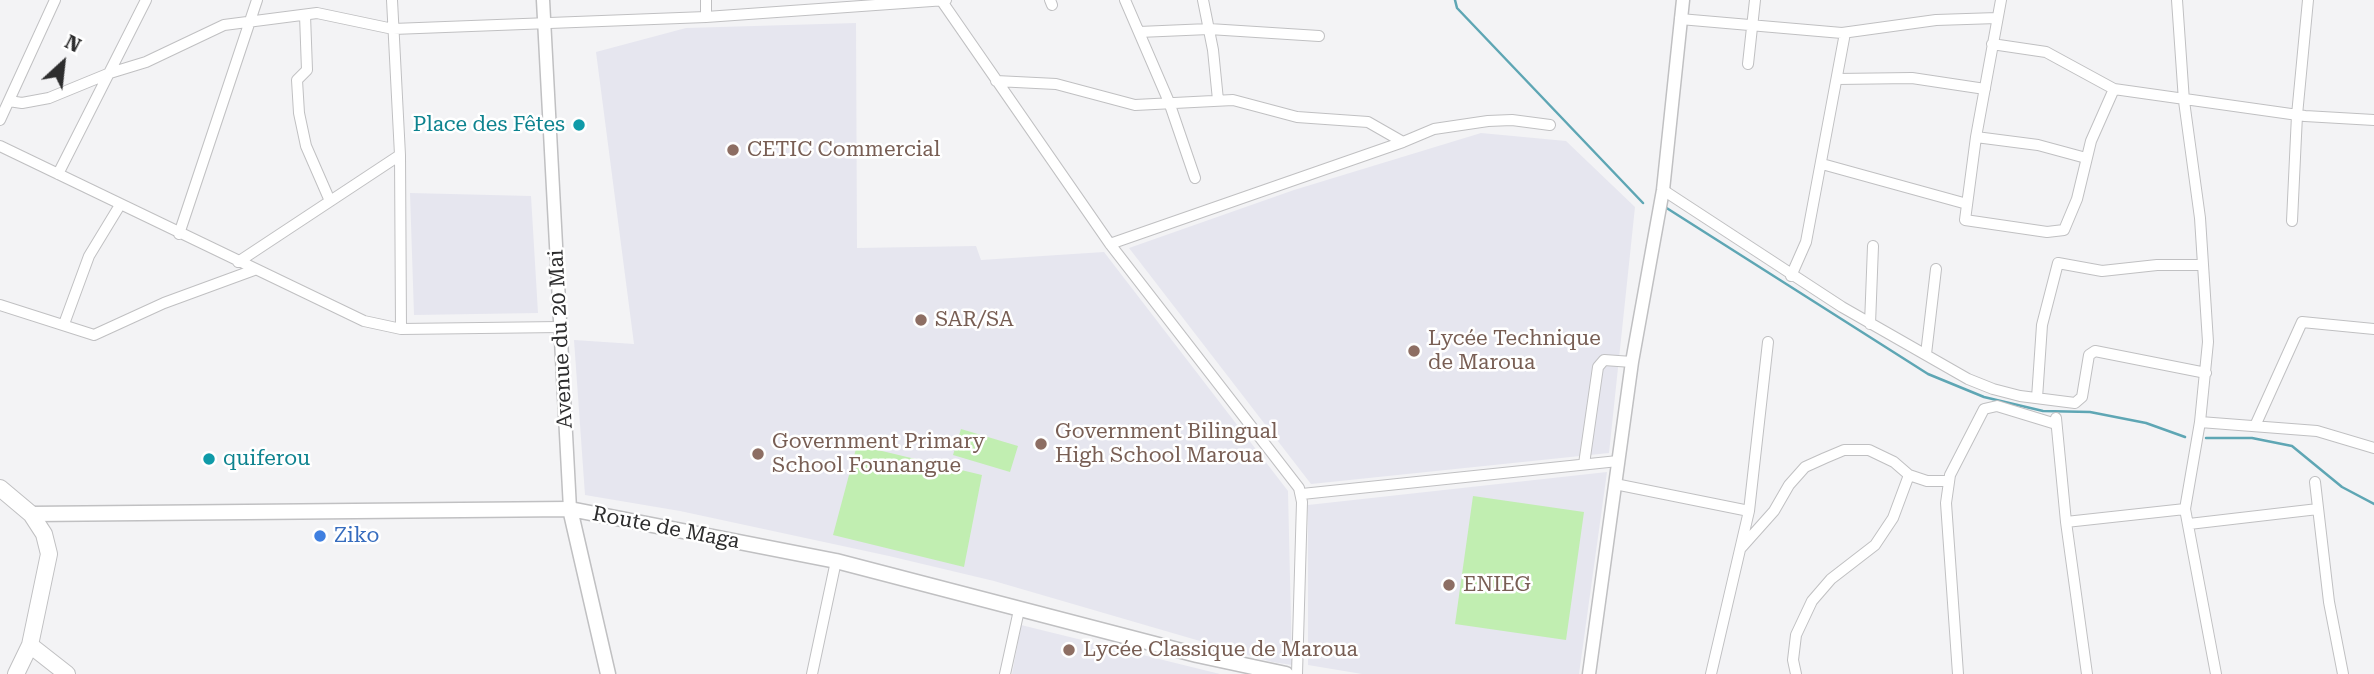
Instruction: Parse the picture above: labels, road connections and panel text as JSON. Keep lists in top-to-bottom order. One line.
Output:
{"streets":{"main road":["Avenue du 20 Mai","Route de Maga"]},"crossings":[["Avenue du 20 Mai","Route de Maga"]],"places":["Place des Fêtes","CETIC Commercial","SAR/SA","Lycée Technique de Maroua","Government Bilingual High School Maroua","Government Primary School Founangue","quiferou","Ziko","ENIEG","Lycée Classique de Maroua"],"north":"top right"}
